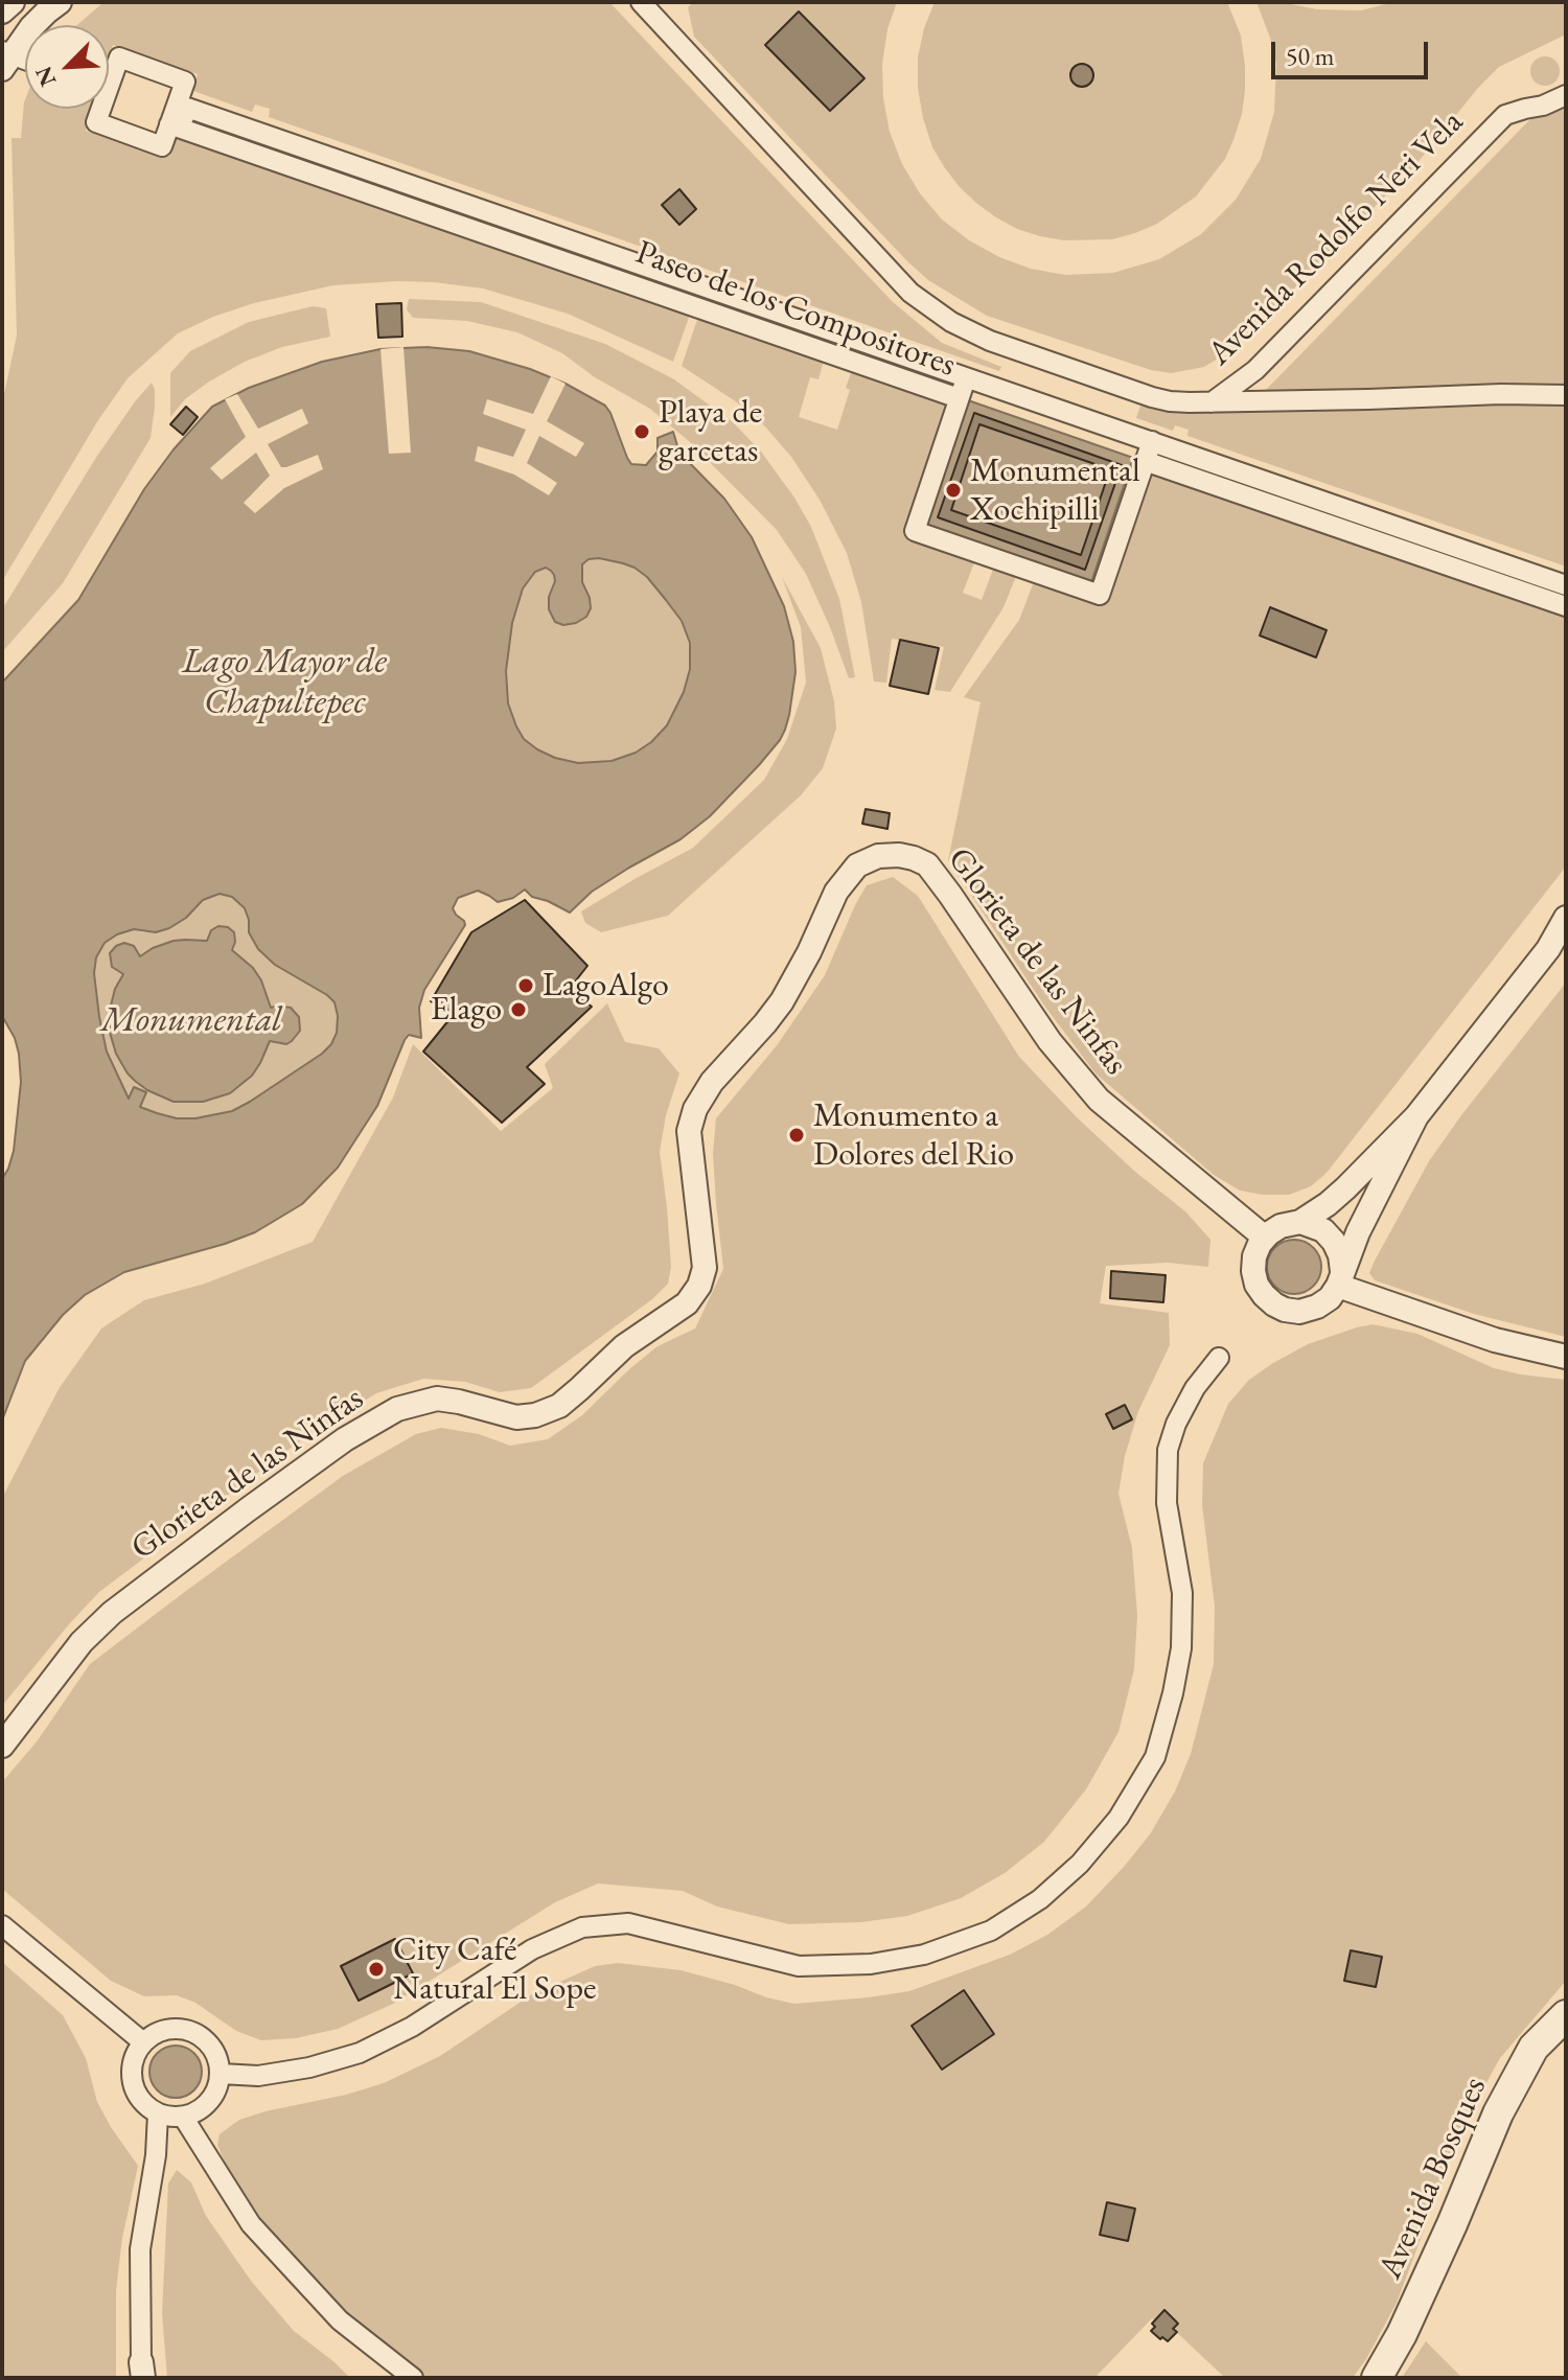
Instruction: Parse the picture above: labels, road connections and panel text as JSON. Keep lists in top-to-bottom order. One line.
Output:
{"streets":{"street":["Avenida Rodolfo Neri Vela","Paseo de los Compositores","Glorieta de las Ninfas","Avenida Bosques"]},"water":["Lago Mayor de Chapultepec","Monumental"],"places":["Playa de garcetas","Monumental Xochipilli","LagoAlgo","Elago","Monumento a Dolores del Rio","City Café Natural El Sope"],"scale_bar":"50 m","north":"bottom left"}
